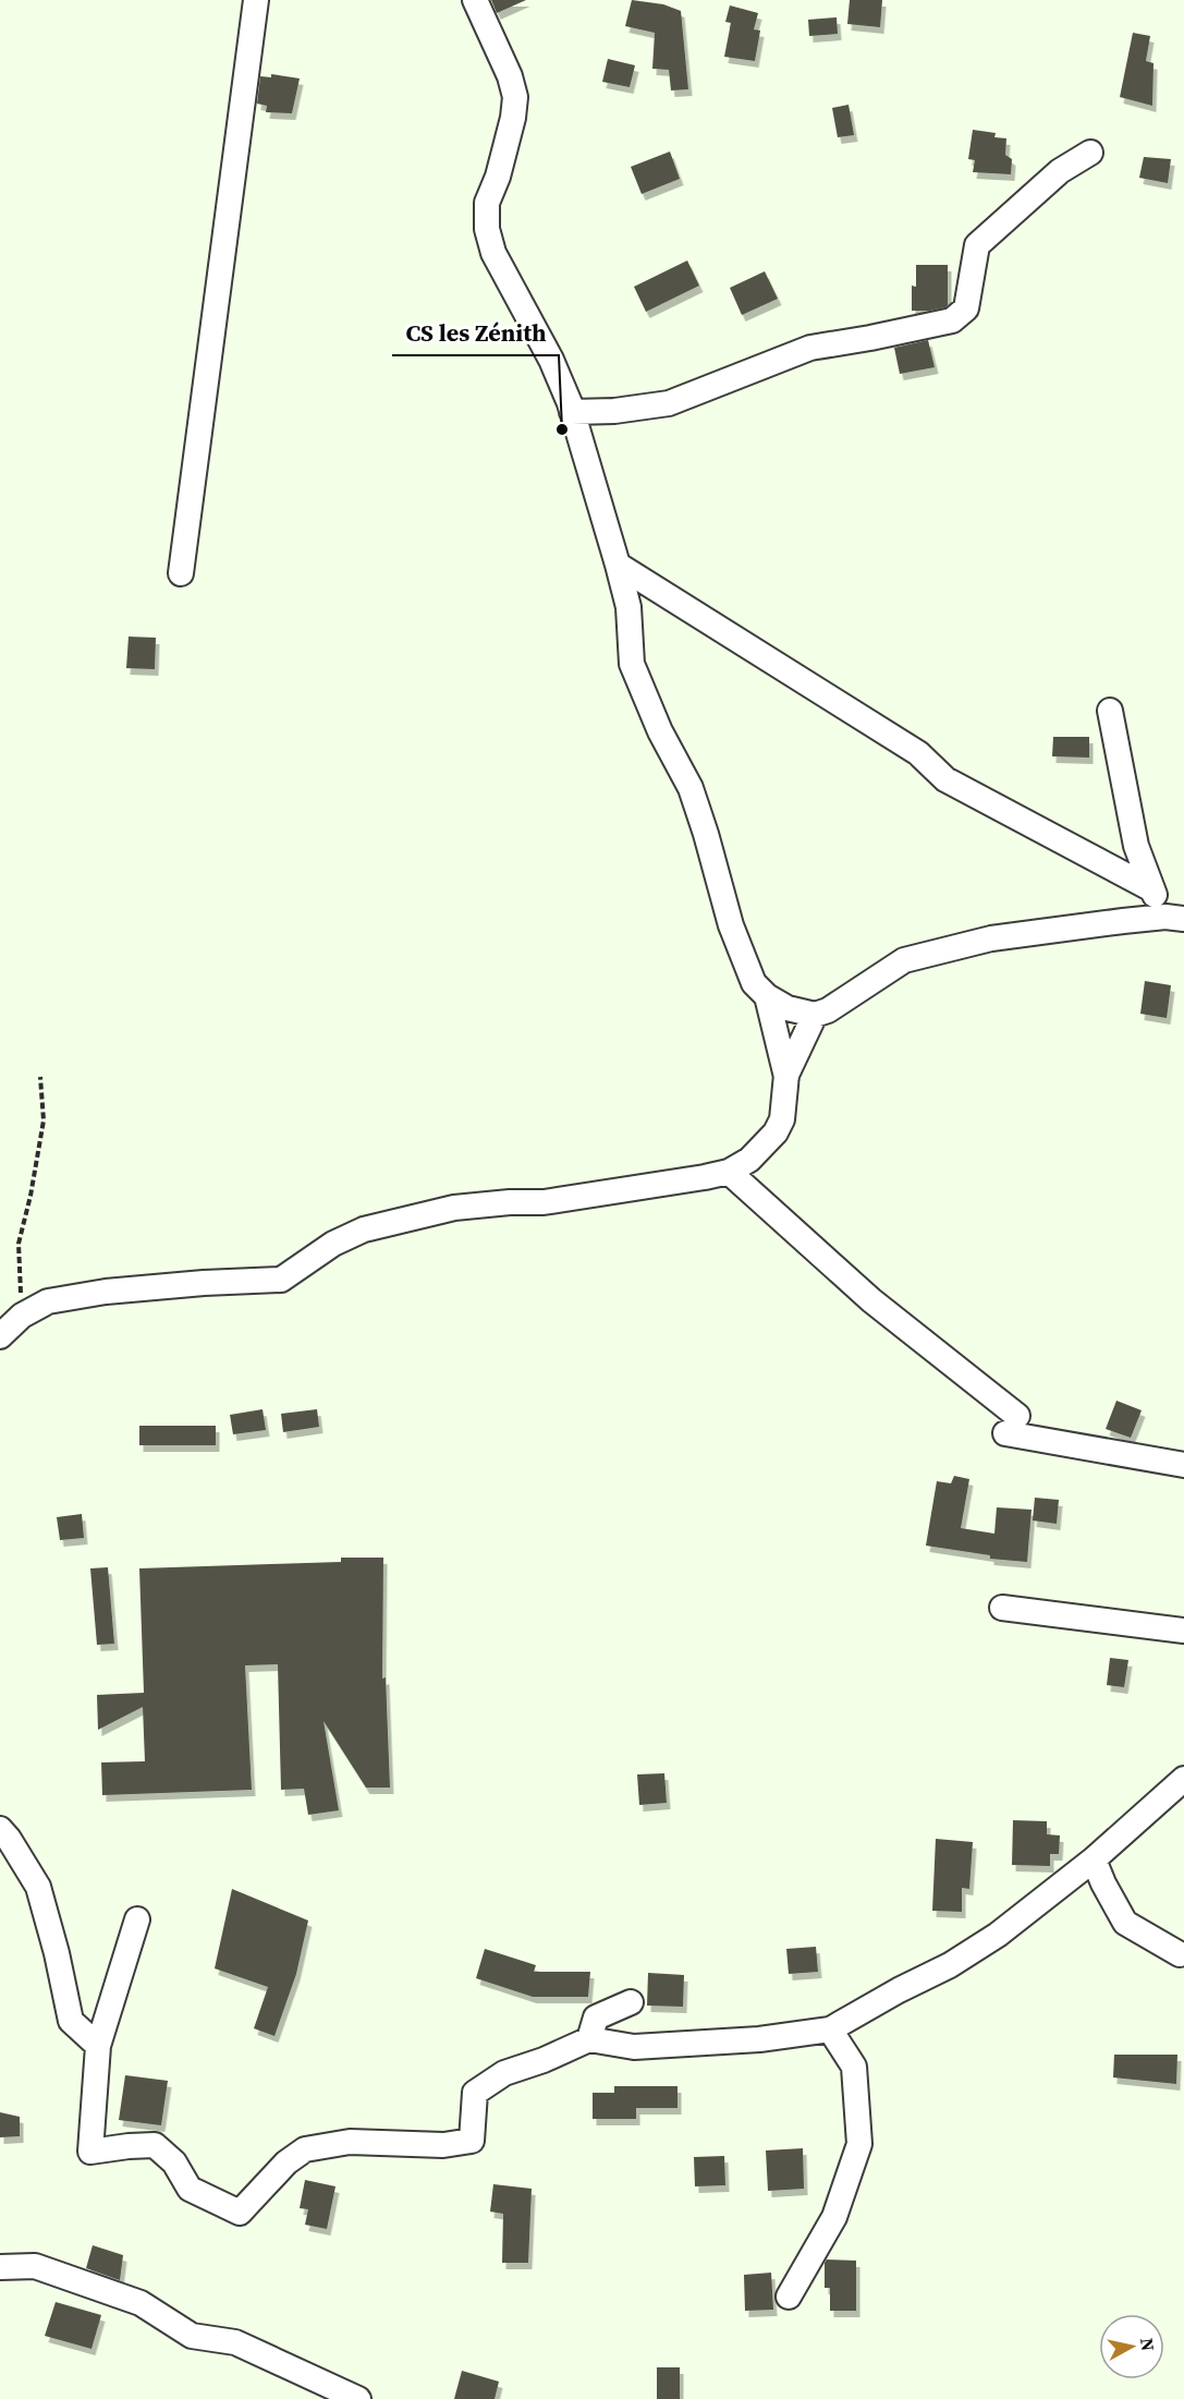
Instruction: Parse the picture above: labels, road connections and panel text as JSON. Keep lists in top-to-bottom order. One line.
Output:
{"places":["CS les Zénith"],"north":"right"}
